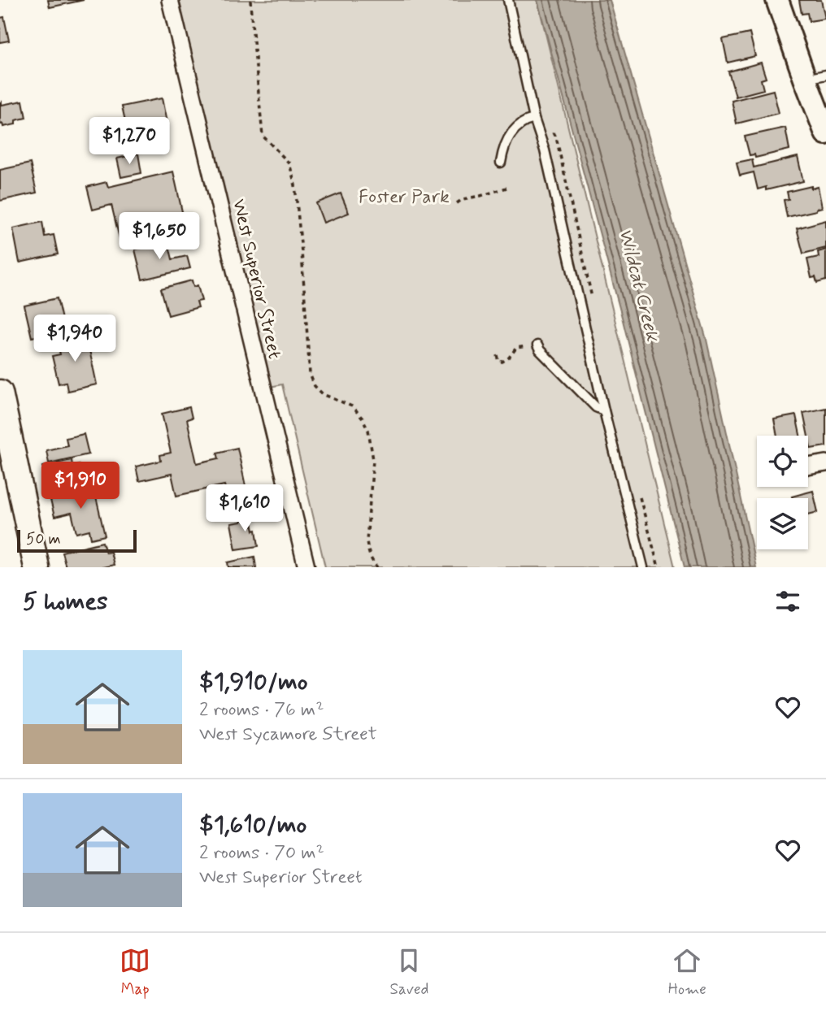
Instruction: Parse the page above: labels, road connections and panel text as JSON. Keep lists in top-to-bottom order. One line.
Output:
{"streets":{"street":["West Superior Street"]},"water":["Wildcat Creek"],"parks":["Foster Park"],"scale_bar":"50 m","page":{"price":["$1,270","$1,650","$1,940","$1,910","$1,610"],"scale":"50 m","heading":"5 homes","list":[{"name":"$1,910/mo","note":"2 rooms · 76 m² · West Sycamore Street"},{"name":"$1,610/mo","note":"2 rooms · 70 m² · West Superior Street"}],"tabs":["Map","Saved","Home"]}}
